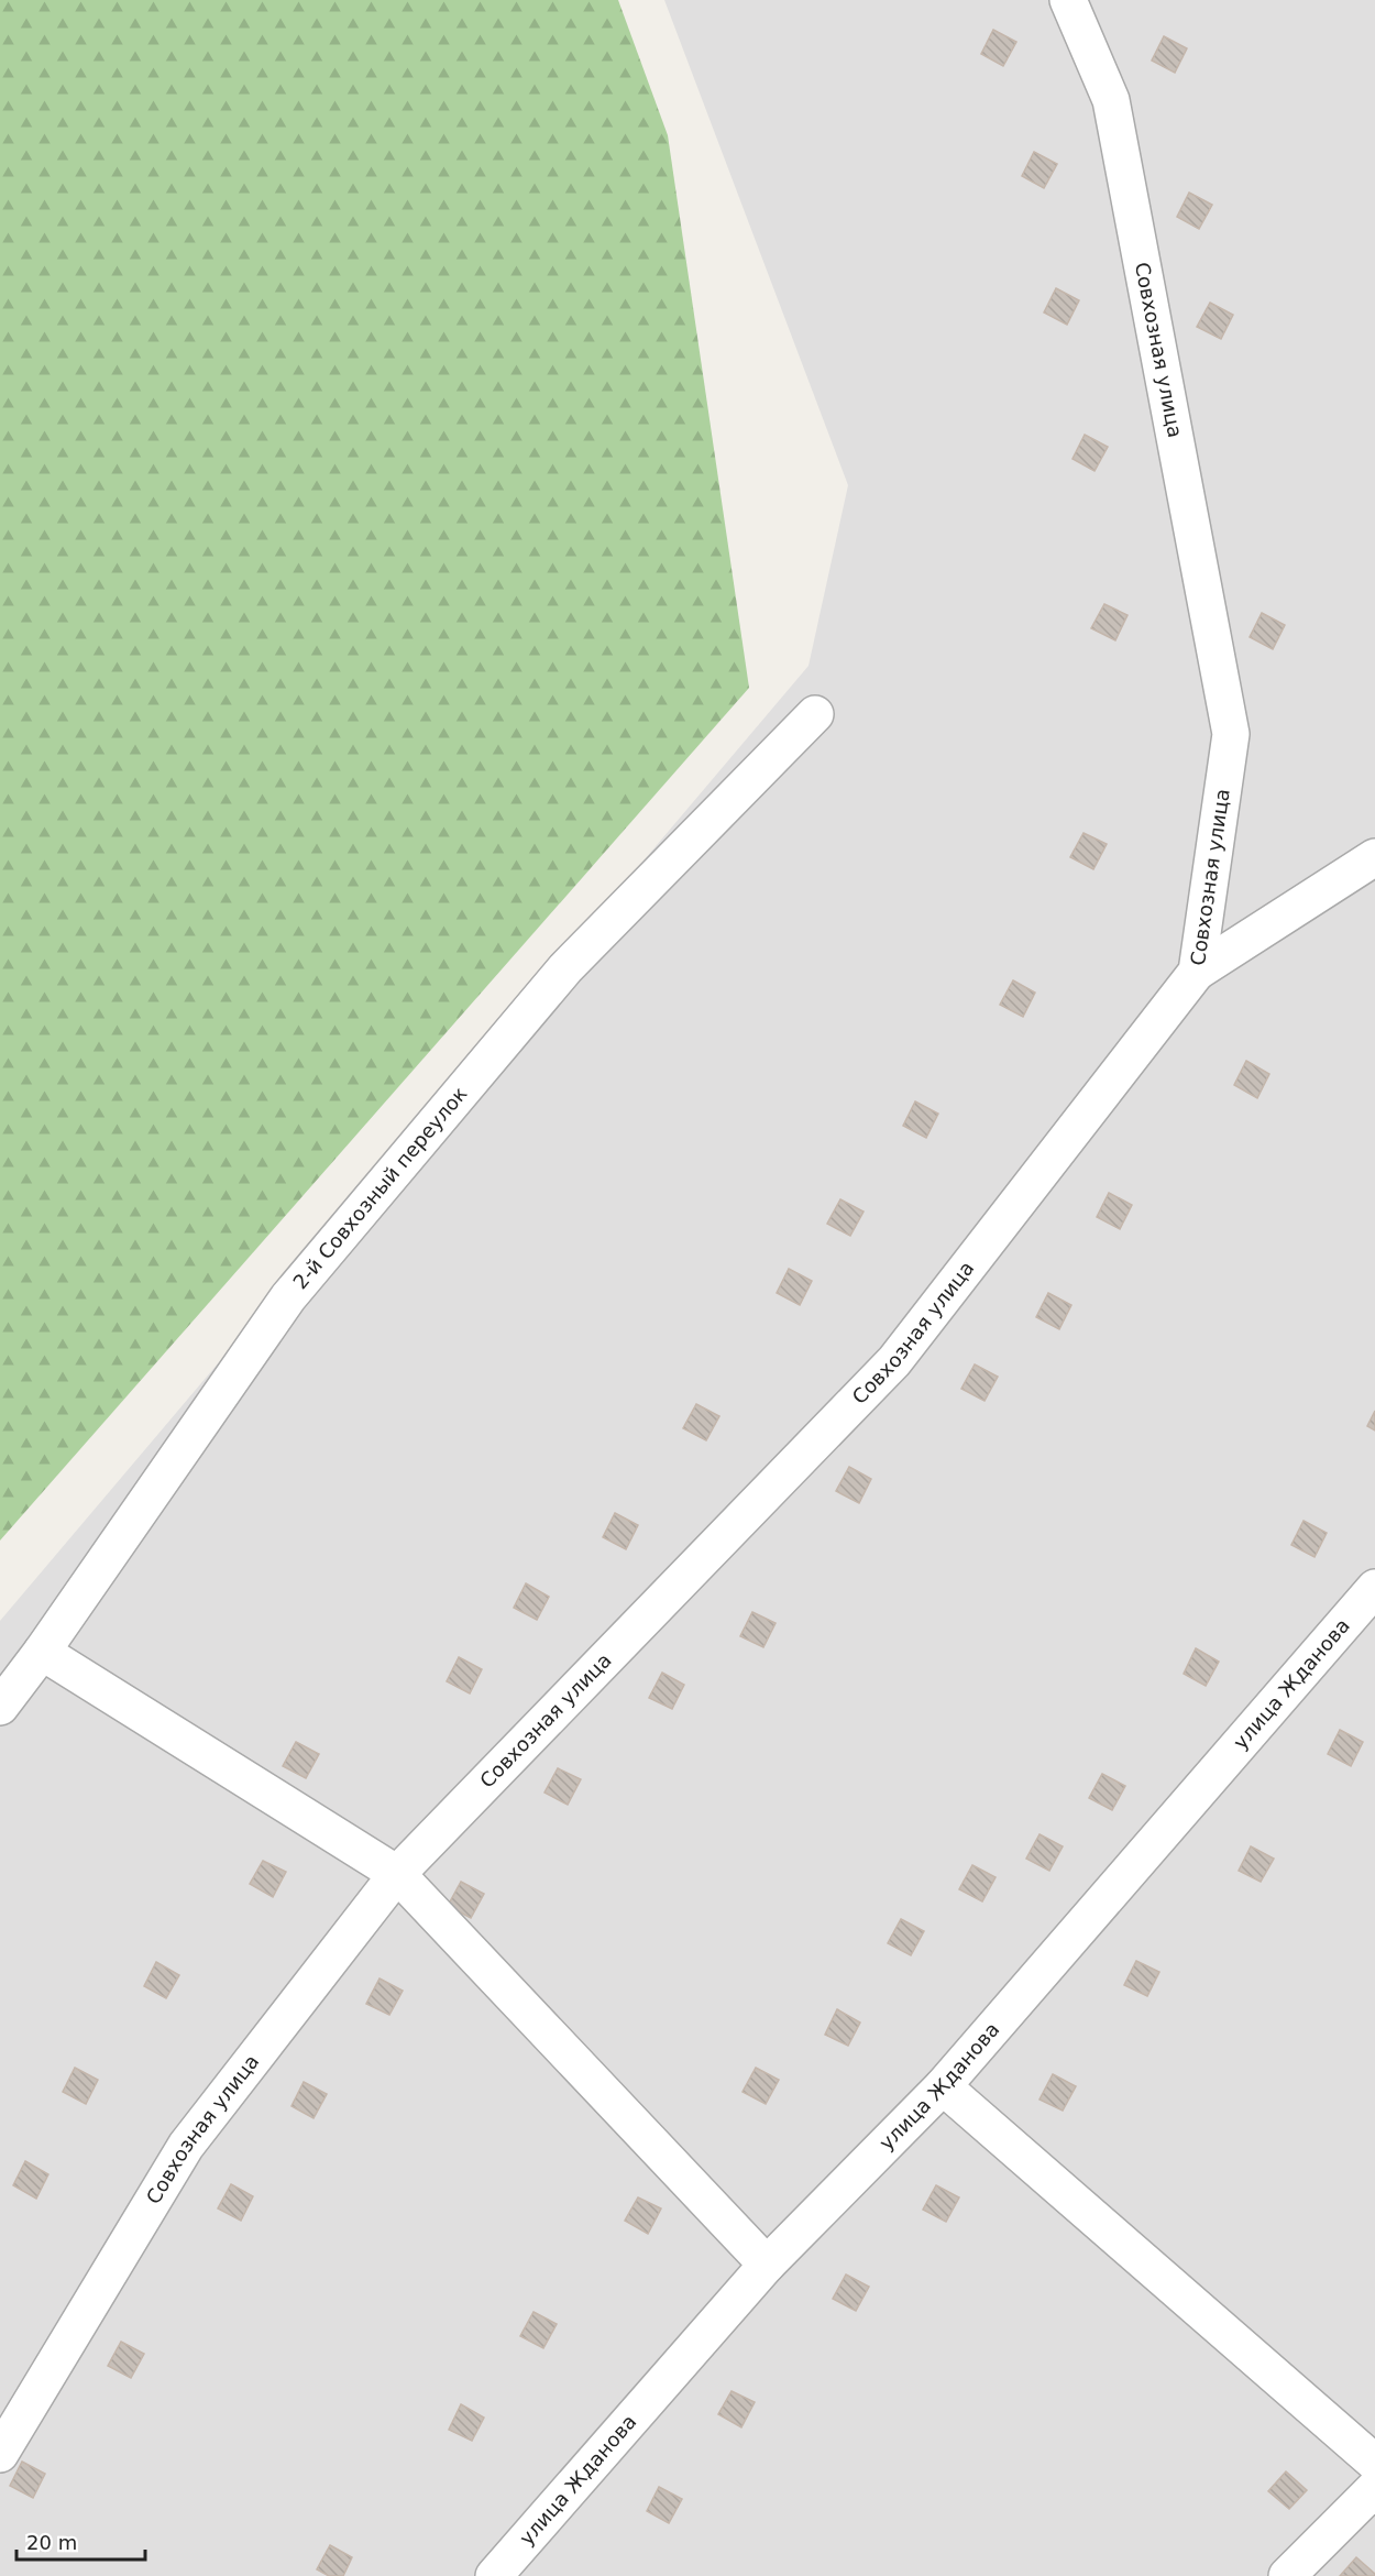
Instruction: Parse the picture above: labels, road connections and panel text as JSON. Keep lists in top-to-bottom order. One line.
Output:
{"streets":{"street":["Совхозная улица","2-й Совхозный переулок","улица Жданова"]},"scale_bar":"20 m"}
